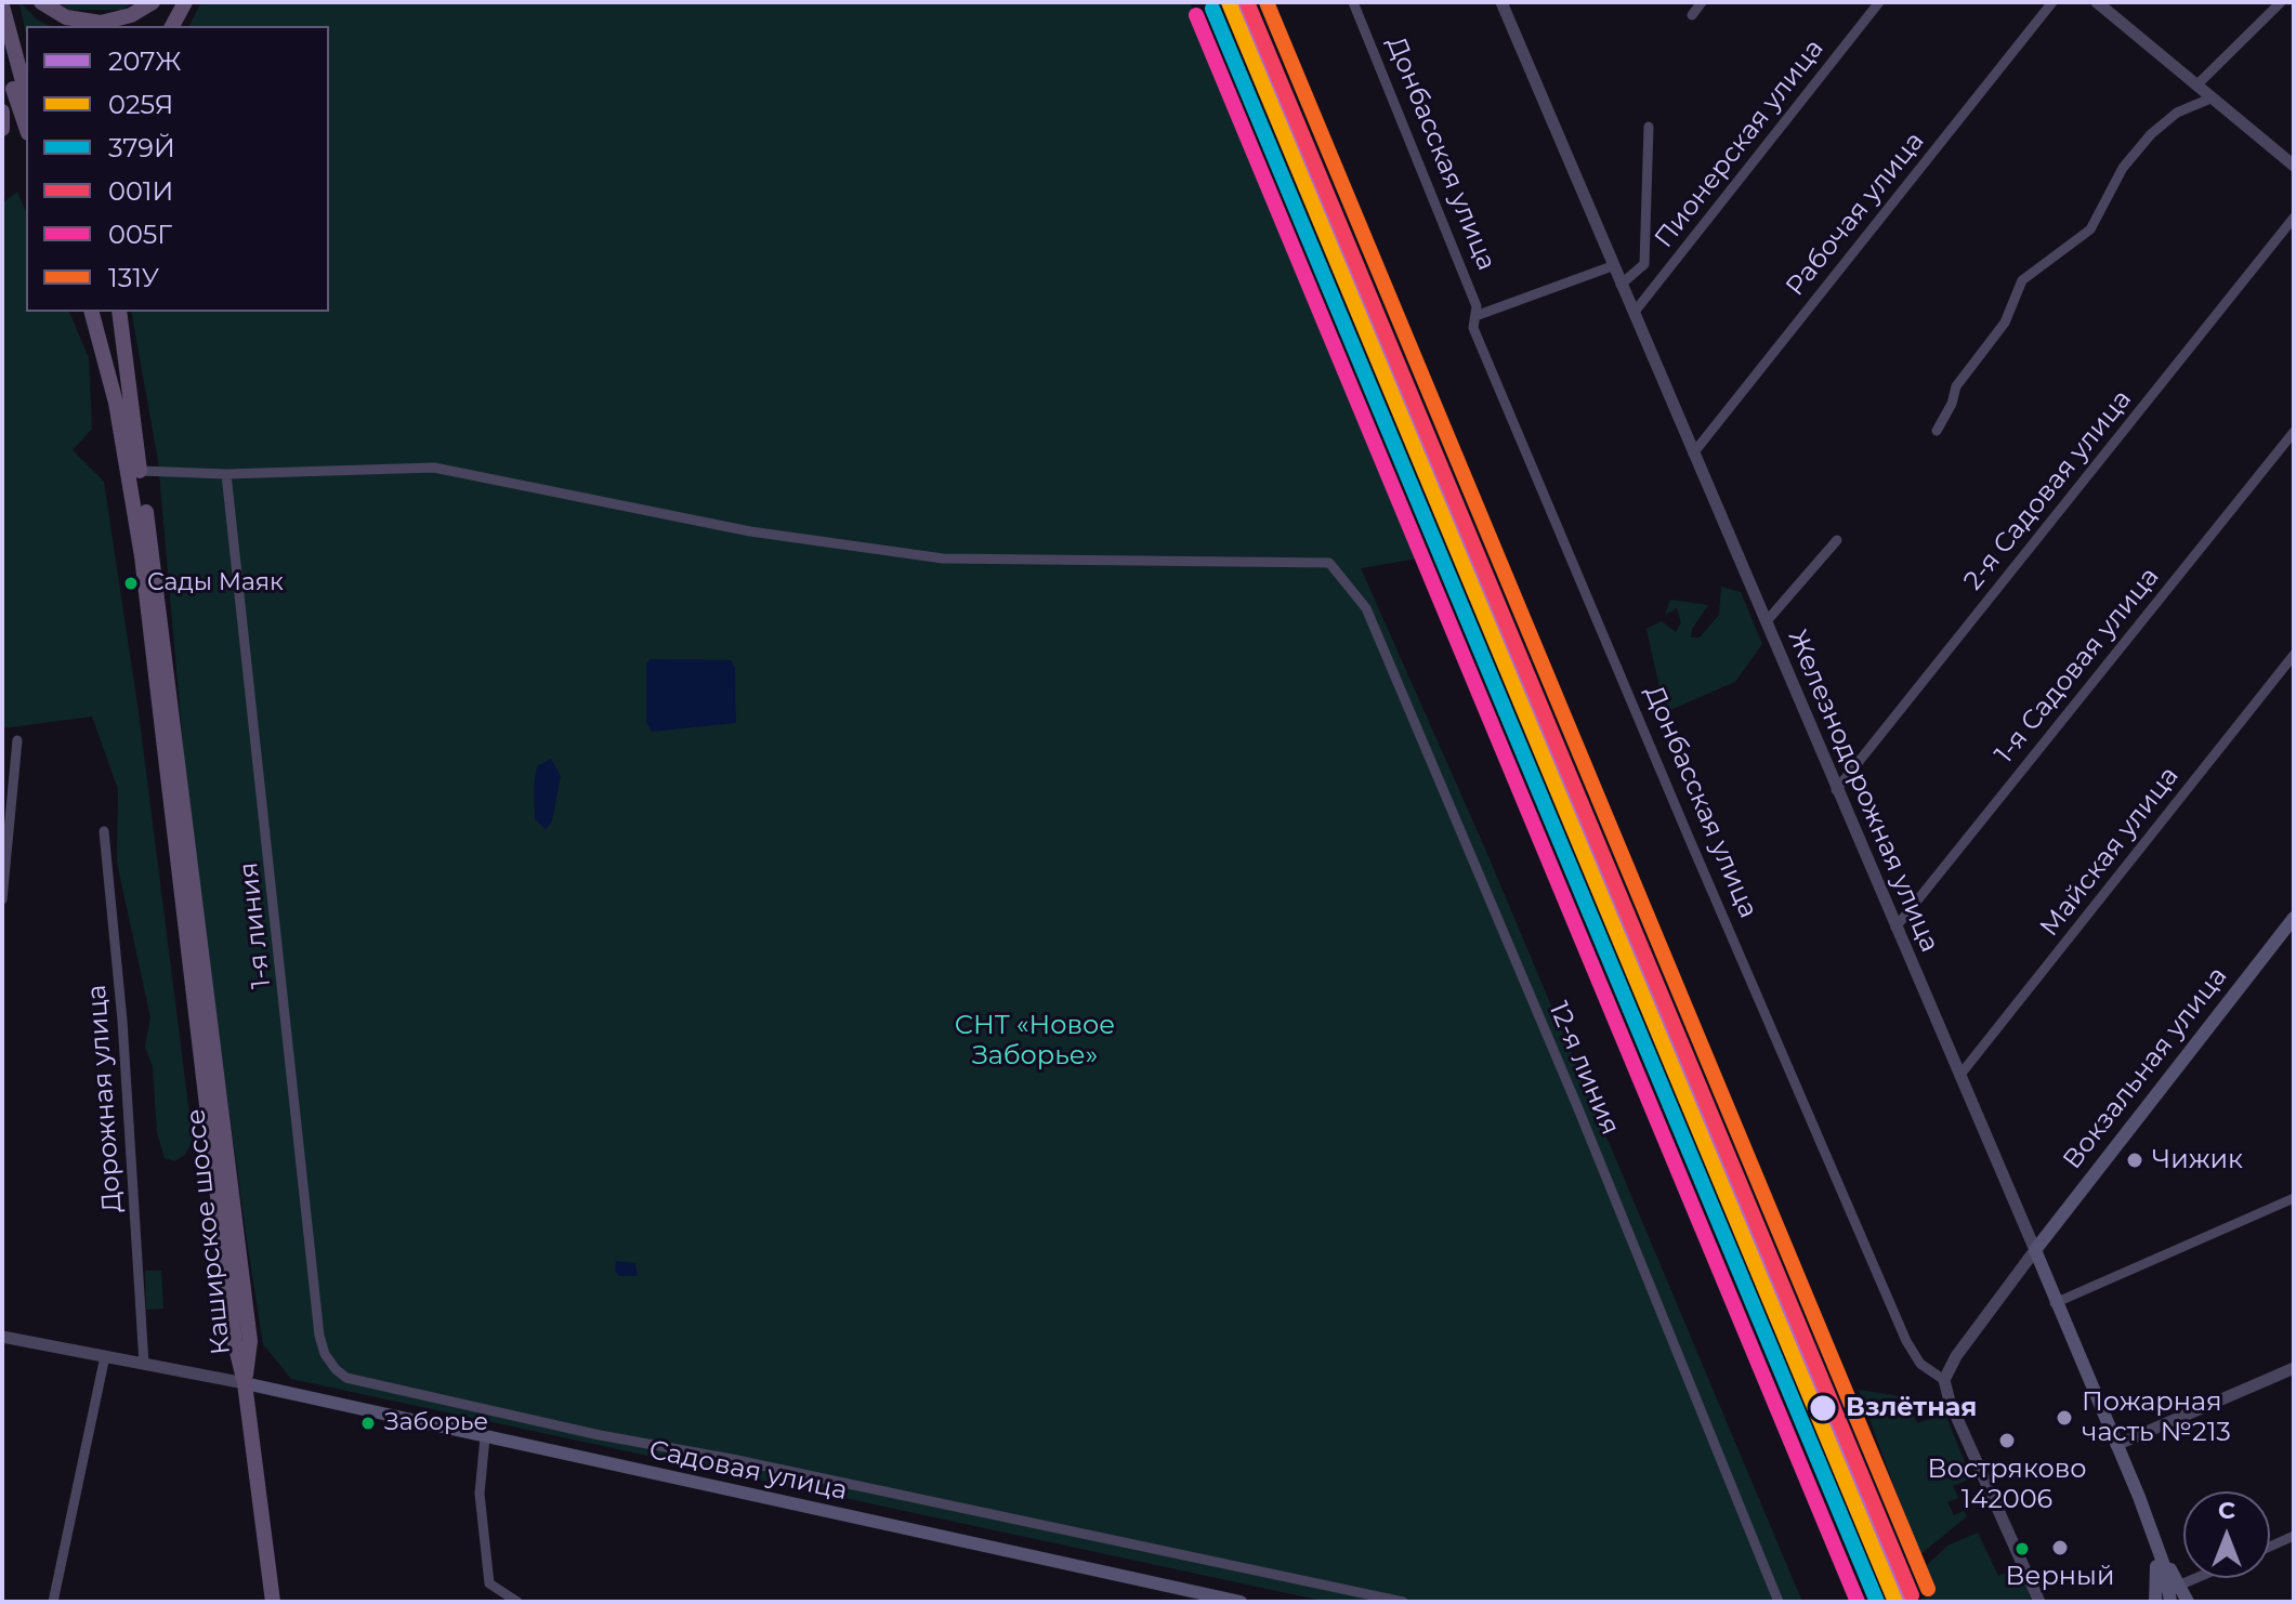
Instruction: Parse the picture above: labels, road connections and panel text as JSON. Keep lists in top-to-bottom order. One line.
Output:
{"streets":{"main road":["Железнодорожная улица","Вокзальная улица","Каширское шоссе","Садовая улица"],"street":["Пионерская улица","Донбасская улица","Рабочая улица","2-я Садовая улица","1-я Садовая улица","Майская улица","1-я линия","12-я линия","Дорожная улица"]},"crossings":[["Пионерская улица","Железнодорожная улица"],["Рабочая улица","Железнодорожная улица"],["2-я Садовая улица","Железнодорожная улица"],["1-я Садовая улица","Железнодорожная улица"],["Железнодорожная улица","Майская улица"],["Железнодорожная улица","Вокзальная улица"],["1-я линия","12-я линия"],["Каширское шоссе","Садовая улица"]],"parks":["СНТ «Новое Заборье»"],"places":["Сады Маяк","Чижик","Взлётная","Пожарная часть №213","Заборье","Востряково 142006","Верный"],"lines":["transit line 207Ж","transit line 025Я","transit line 001И","transit line 131У","transit line 379Й","transit line 005Г"],"legend":["207Ж","025Я","379Й","001И","005Г","131У"],"north":"top"}
